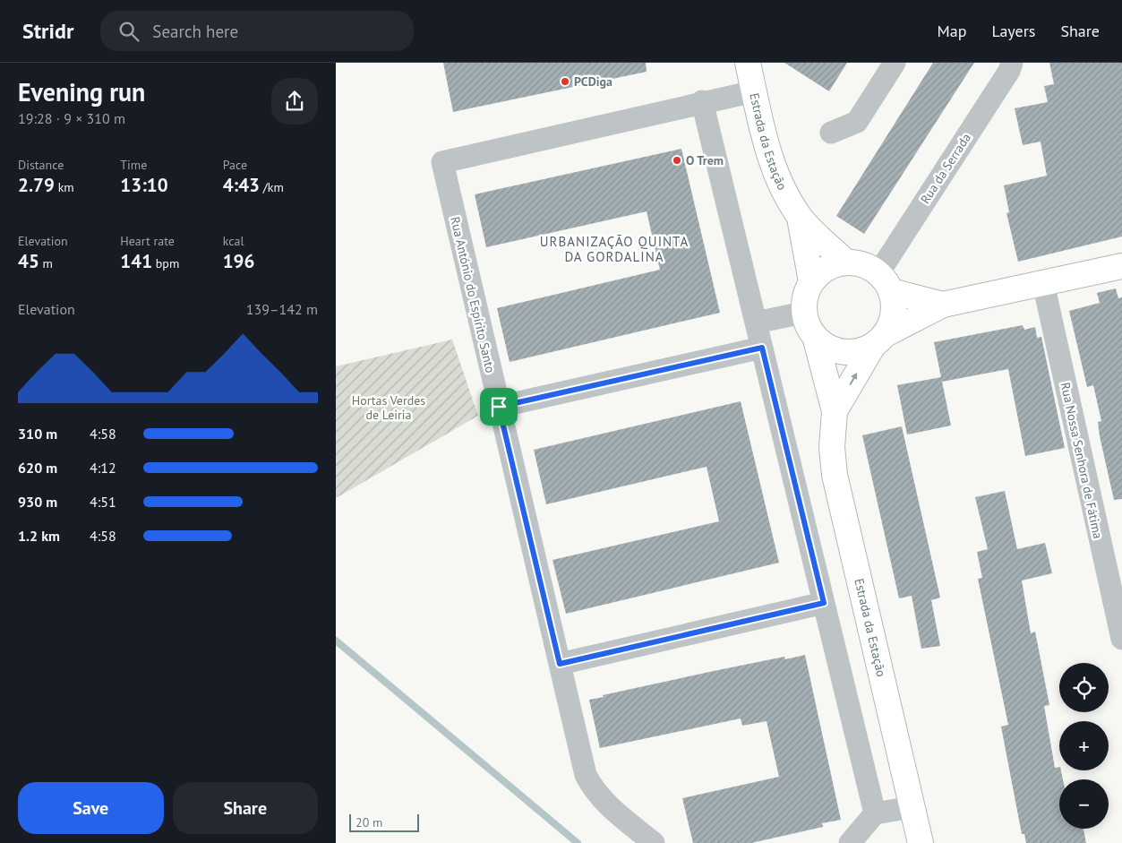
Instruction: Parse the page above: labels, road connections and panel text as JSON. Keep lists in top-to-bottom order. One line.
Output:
{"streets":{"main road":["Estrada da Estação"],"street":["Rua da Serrada","Rua António do Espírito Santo","Rua Nossa Senhora de Fátima"]},"crossings":[["Estrada da Estação","Rua da Serrada"],["Estrada da Estação","Rua António do Espírito Santo"]],"districts":["URBANIZAÇÃO QUINTA DA GORDALINA"],"parks":["Hortas Verdes de Leiria"],"places":["PCDiga","O Trem"],"scale_bar":"20 m","page":{"header":"Stridr","search":"Search here","nav":["Map","Layers","Share"],"heading":["Evening run","19:28 · 9 × 310 m"],"stats":[["Distance","2.79 km"],["Time","13:10"],["Pace","4:43 /km"],["Elevation","45 m"],["Heart rate","141 bpm"],["kcal","196"]],"chart":["Elevation","139–142 m"],"list":[{"name":"310 m","note":"4:58"},{"name":"620 m","note":"4:12"},{"name":"930 m","note":"4:51"},{"name":"1.2 km","note":"4:58"}],"map_buttons":["+","−"],"buttons":["Save","Share"],"scale":"20 m"}}
